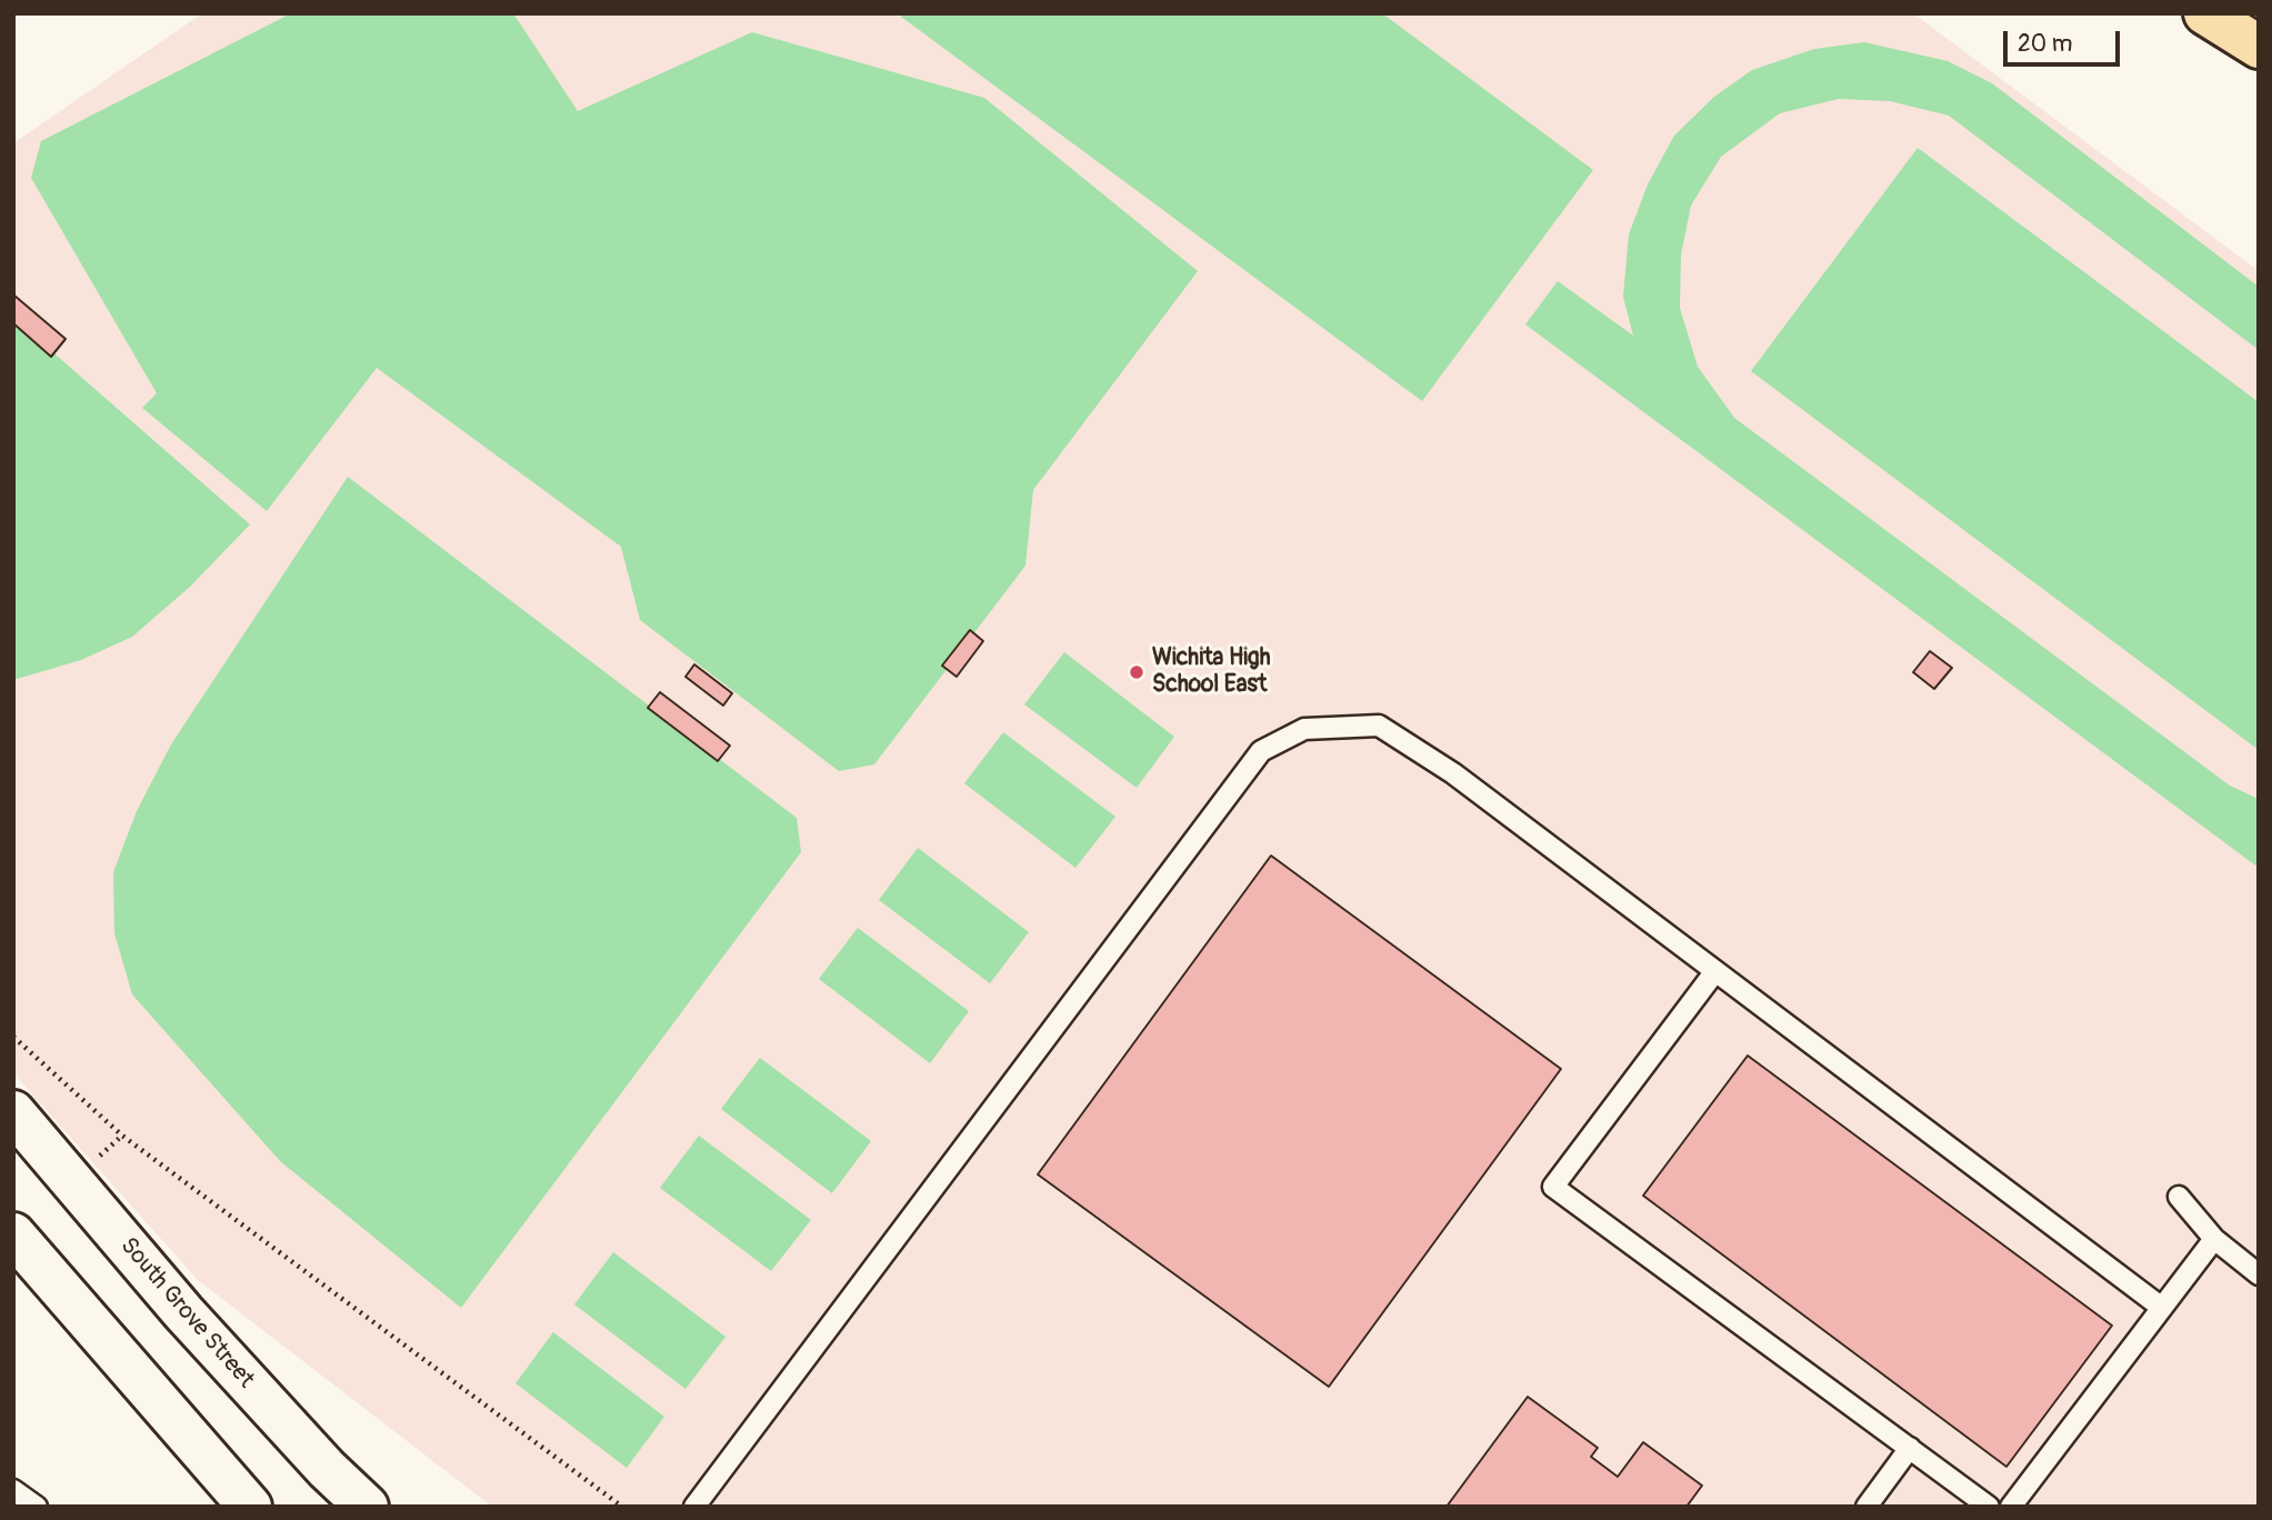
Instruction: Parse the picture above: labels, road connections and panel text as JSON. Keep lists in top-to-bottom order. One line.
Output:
{"streets":{"street":["South Grove Street"]},"places":["Wichita High School East"],"scale_bar":"20 m"}
